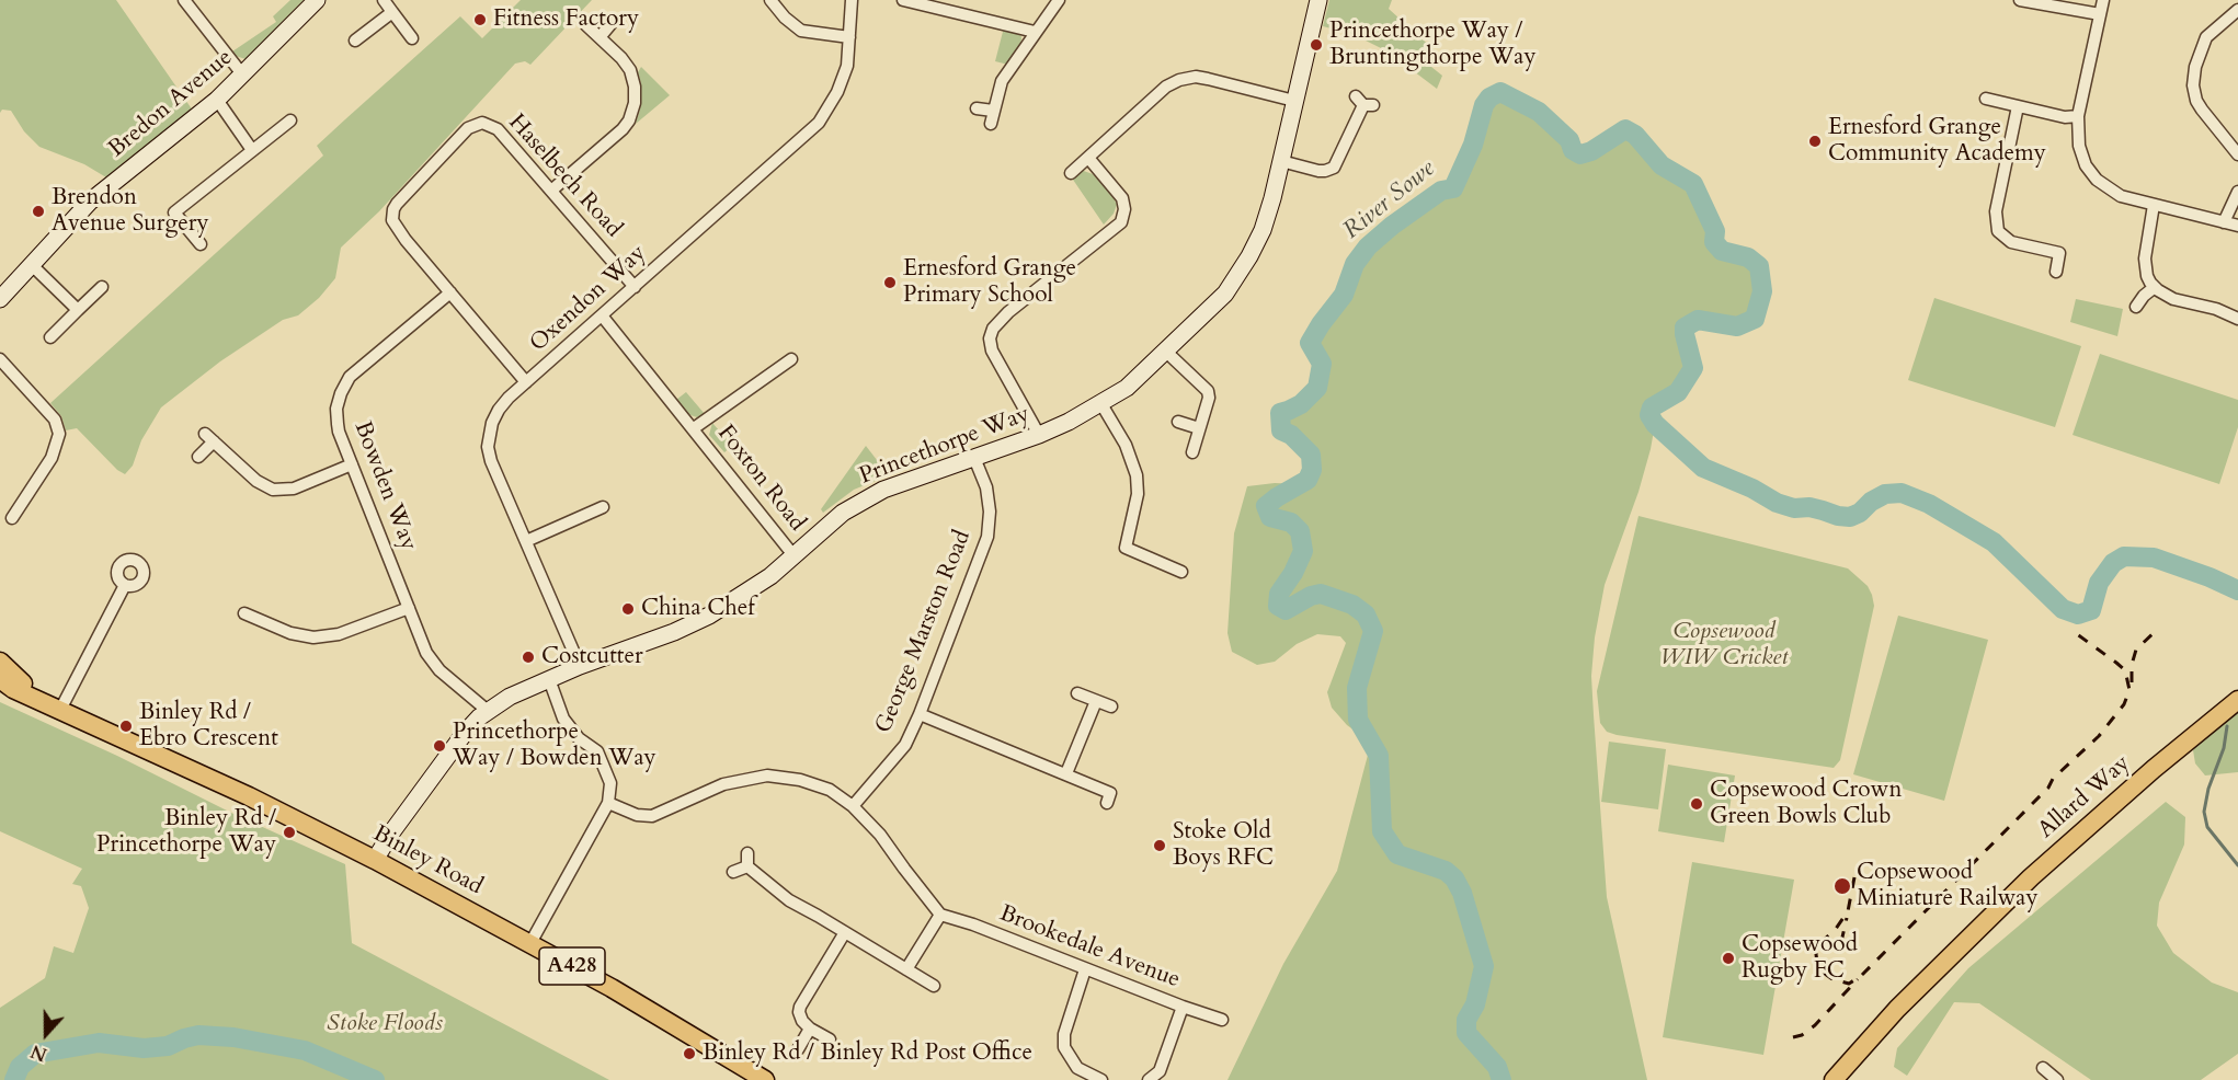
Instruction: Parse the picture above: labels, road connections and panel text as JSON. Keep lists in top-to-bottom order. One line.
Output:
{"streets":{"main road":["Allard Way","Binley Road","A428"],"street":["Bredon Avenue","Haselbech Road","Oxendon Way","Princethorpe Way","Foxton Road","Bowden Way","George Marston Road","Brookedale Avenue"]},"crossings":[["Haselbech Road","Oxendon Way"],["Haselbech Road","Bowden Way"],["Oxendon Way","Princethorpe Way"],["Oxendon Way","Foxton Road"],["Princethorpe Way","Foxton Road"],["Princethorpe Way","Bowden Way"],["Princethorpe Way","George Marston Road"],["Princethorpe Way","Binley Road"]],"water":["River Sowe"],"parks":["Copsewood WIW Cricket","Stoke Floods"],"places":["Fitness Factory","Princethorpe Way / Bruntingthorpe Way","Ernesford Grange Community Academy","Brendon Avenue Surgery","Ernesford Grange Primary School","China Chef","Costcutter","Binley Rd / Ebro Crescent","Princethorpe Way / Bowden Way","Copsewood Crown Green Bowls Club","Binley Rd / Princethorpe Way","Stoke Old Boys RFC","Copsewood Miniature Railway","Copsewood Rugby FC","Binley Rd / Binley Rd Post Office"],"north":"bottom"}
